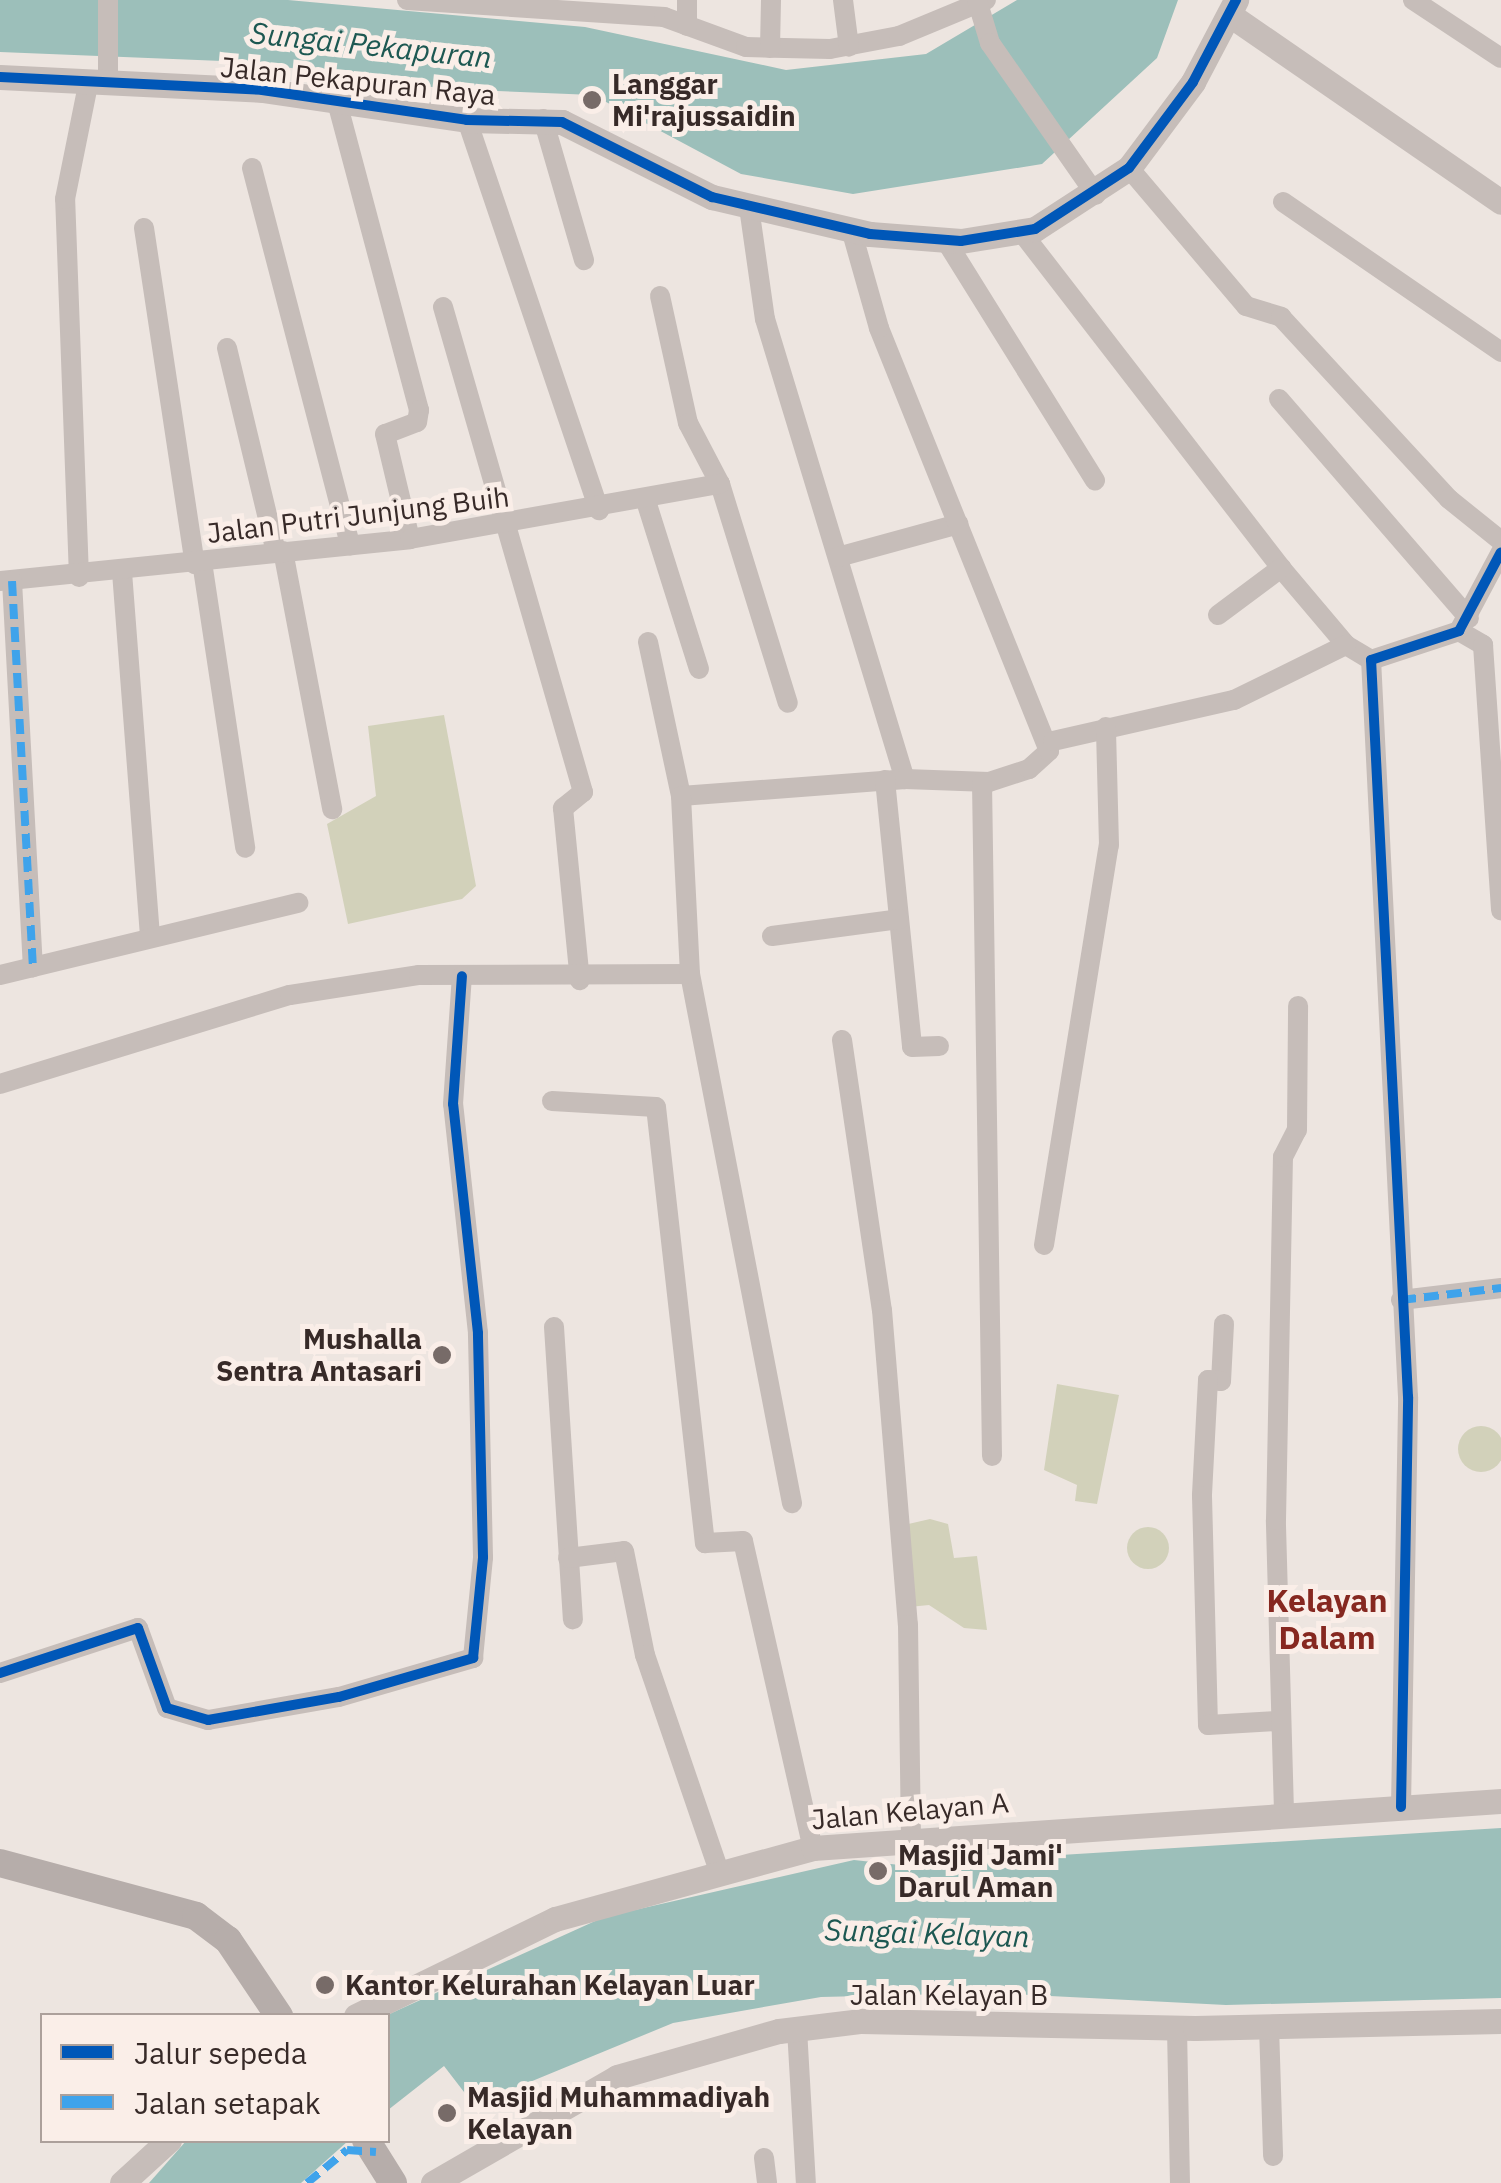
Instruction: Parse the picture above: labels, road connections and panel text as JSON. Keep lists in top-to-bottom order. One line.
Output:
{"streets":{"street":["Jalan Pekapuran Raya","Jalan Putri Junjung Buih","Jalan Kelayan A","Jalan Kelayan B"]},"districts":["Kelayan Dalam"],"water":["Sungai Pekapuran","Sungai Kelayan"],"places":["Langgar Mi'rajussaidin","Mushalla Sentra Antasari","Masjid Jami' Darul Aman","Kantor Kelurahan Kelayan Luar","Masjid Muhammadiyah Kelayan"],"legend":["Jalur sepeda","Jalan setapak"]}
